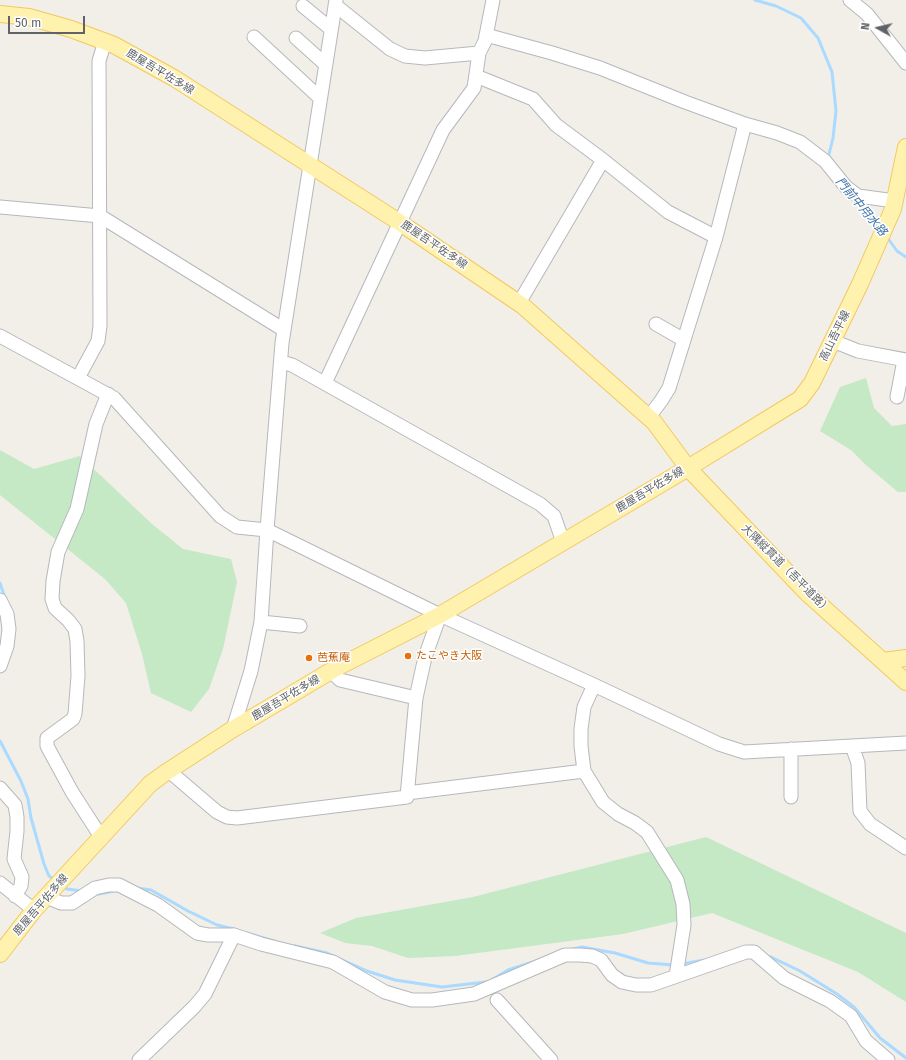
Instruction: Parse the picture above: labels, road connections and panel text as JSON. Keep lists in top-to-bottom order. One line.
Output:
{"streets":{"main road":["鹿屋吾平佐多線","高山吾平線","大隅縦貫道（吾平道路）"]},"crossings":[["鹿屋吾平佐多線","高山吾平線"],["鹿屋吾平佐多線","大隅縦貫道（吾平道路）"],["高山吾平線","大隅縦貫道（吾平道路）"]],"water":["門前中用水路"],"places":["たこやき大阪","芭蕉庵"],"scale_bar":"50 m","north":"left"}
